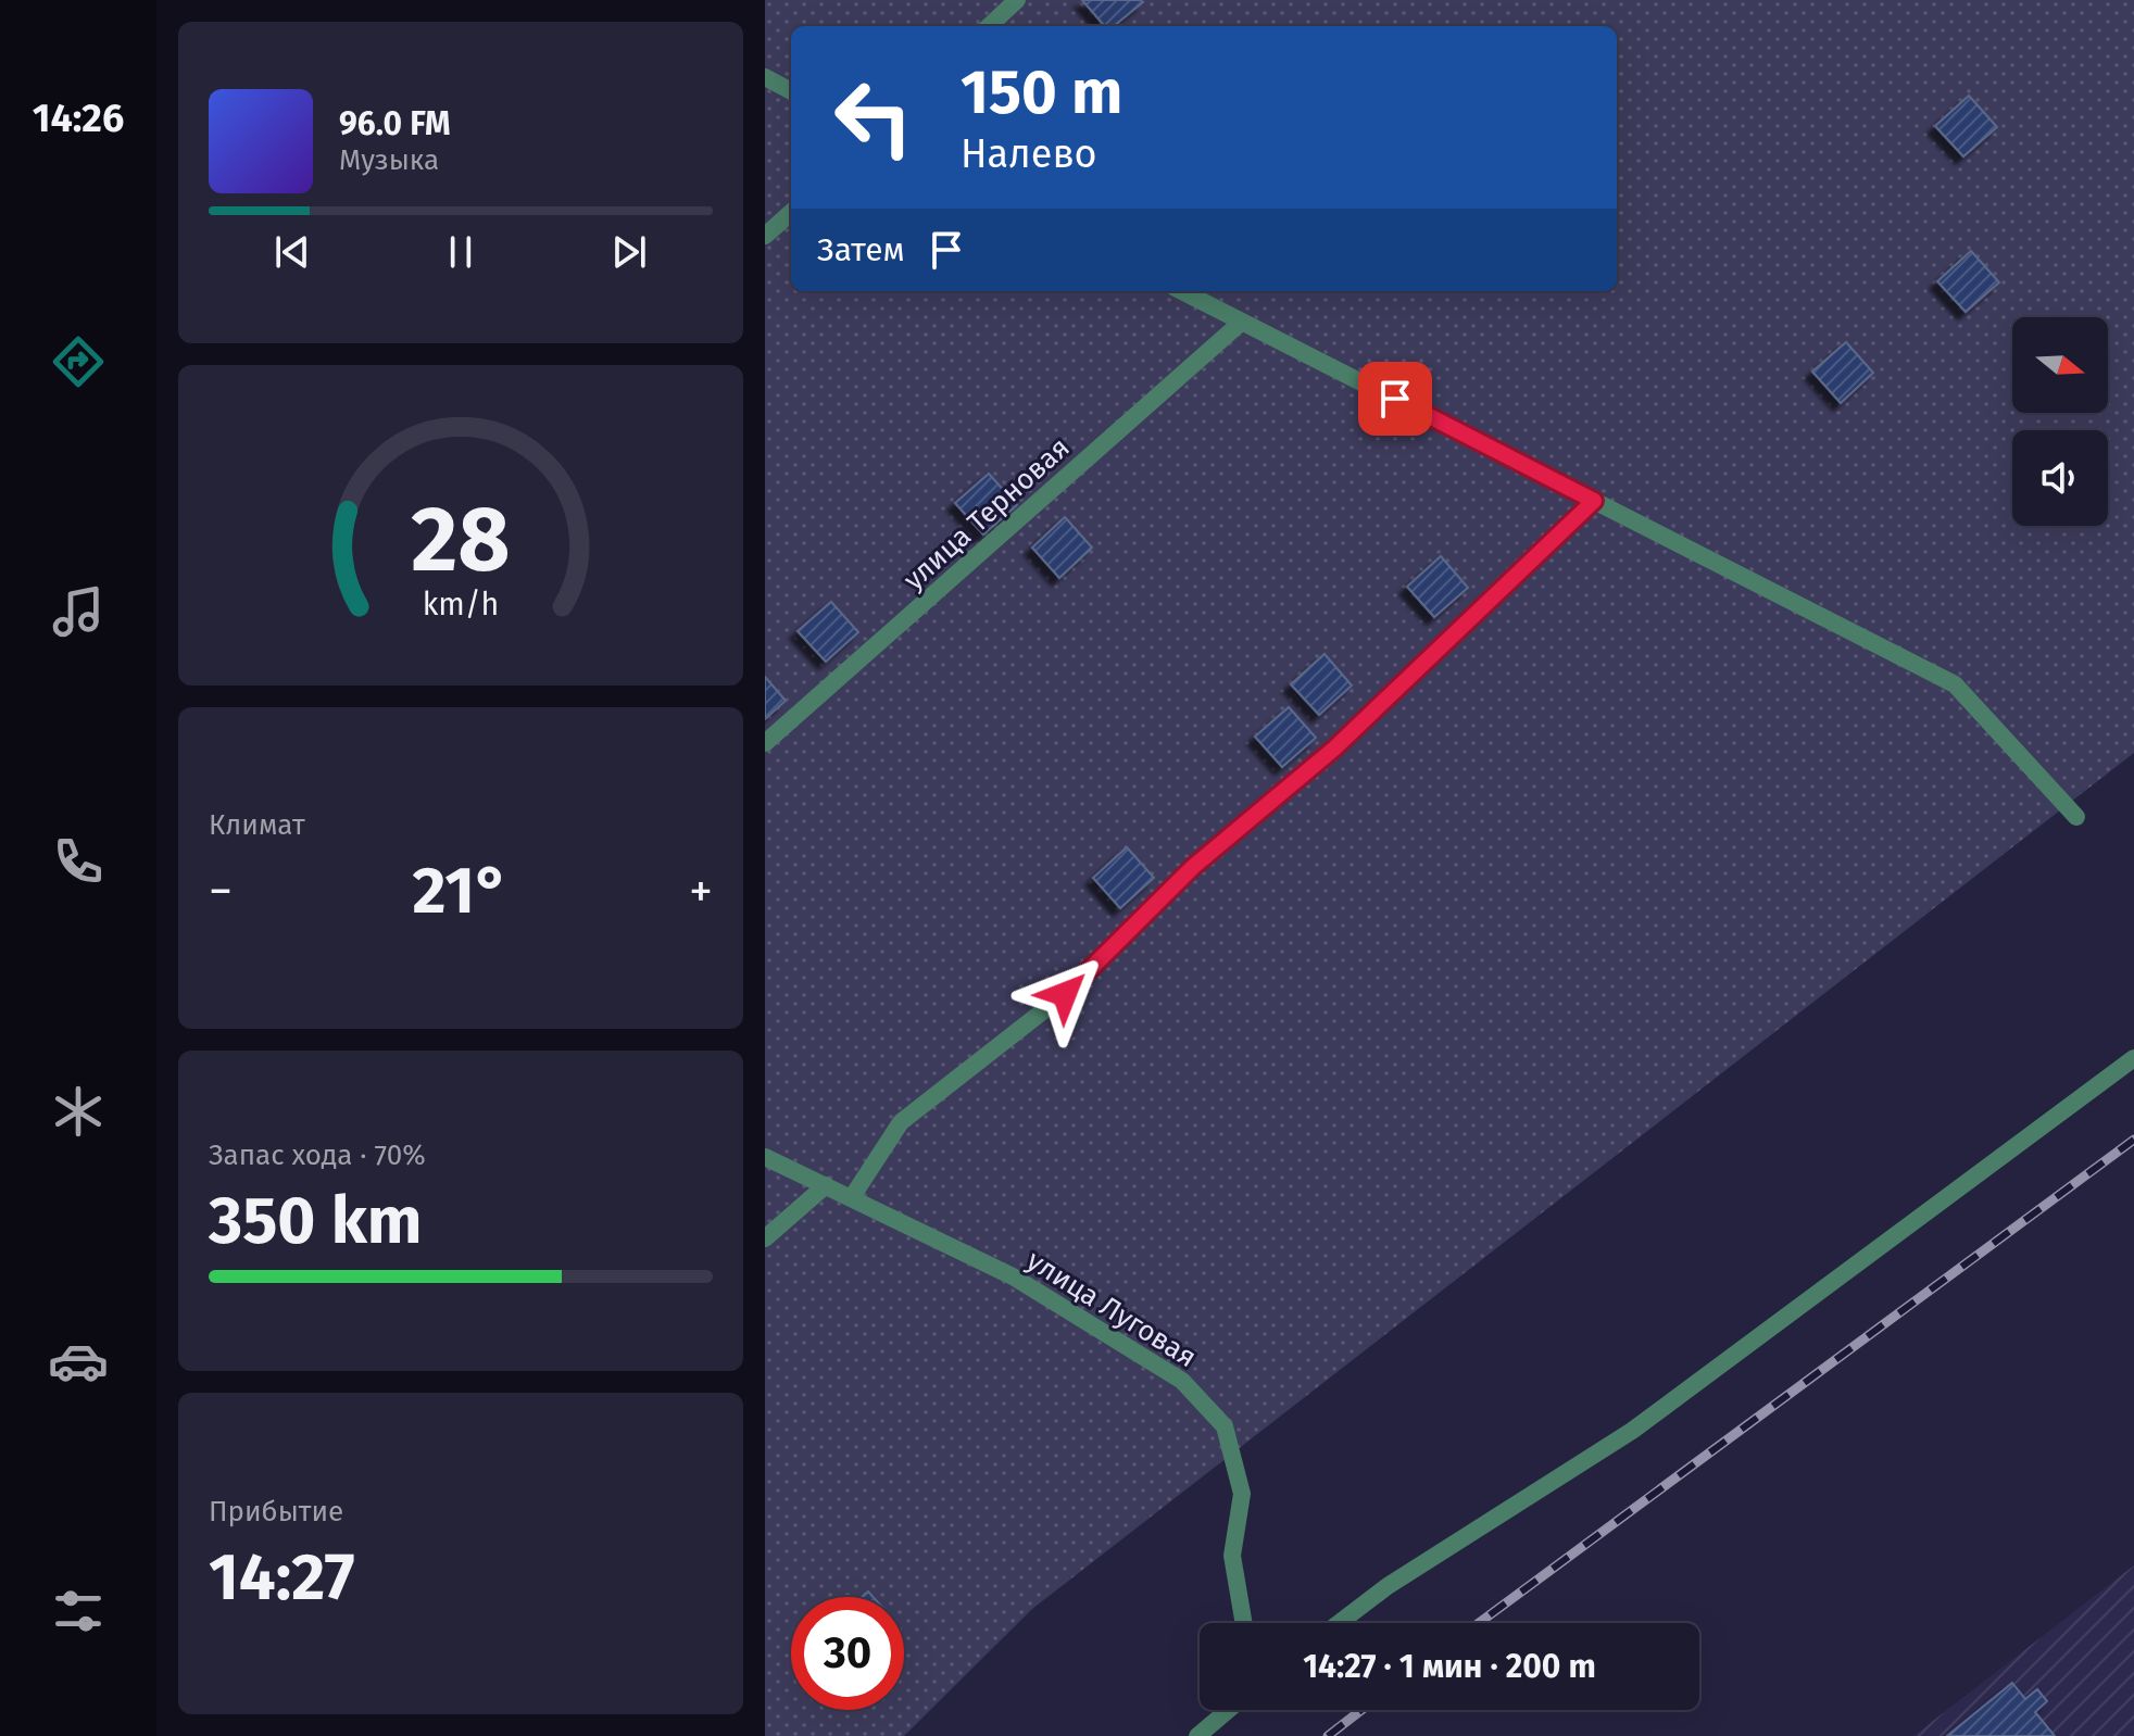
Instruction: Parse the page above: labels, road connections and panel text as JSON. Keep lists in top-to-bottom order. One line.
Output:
{"streets":{"street":["улица Терновая","улица Луговая"]},"north":"right","page":{"tabs":"14:26","turn":["150 m","Налево"],"song":["96.0 FM","Музыка"],"then":"Затем","tile":["Климат",["Запас хода · 70%","350 km"],["Прибытие","14:27"]],"heat":["−","21°","+"],"limit":"30","trip":"14:27 · 1 мин · 200 m","gauge":["28","km/h"]}}
